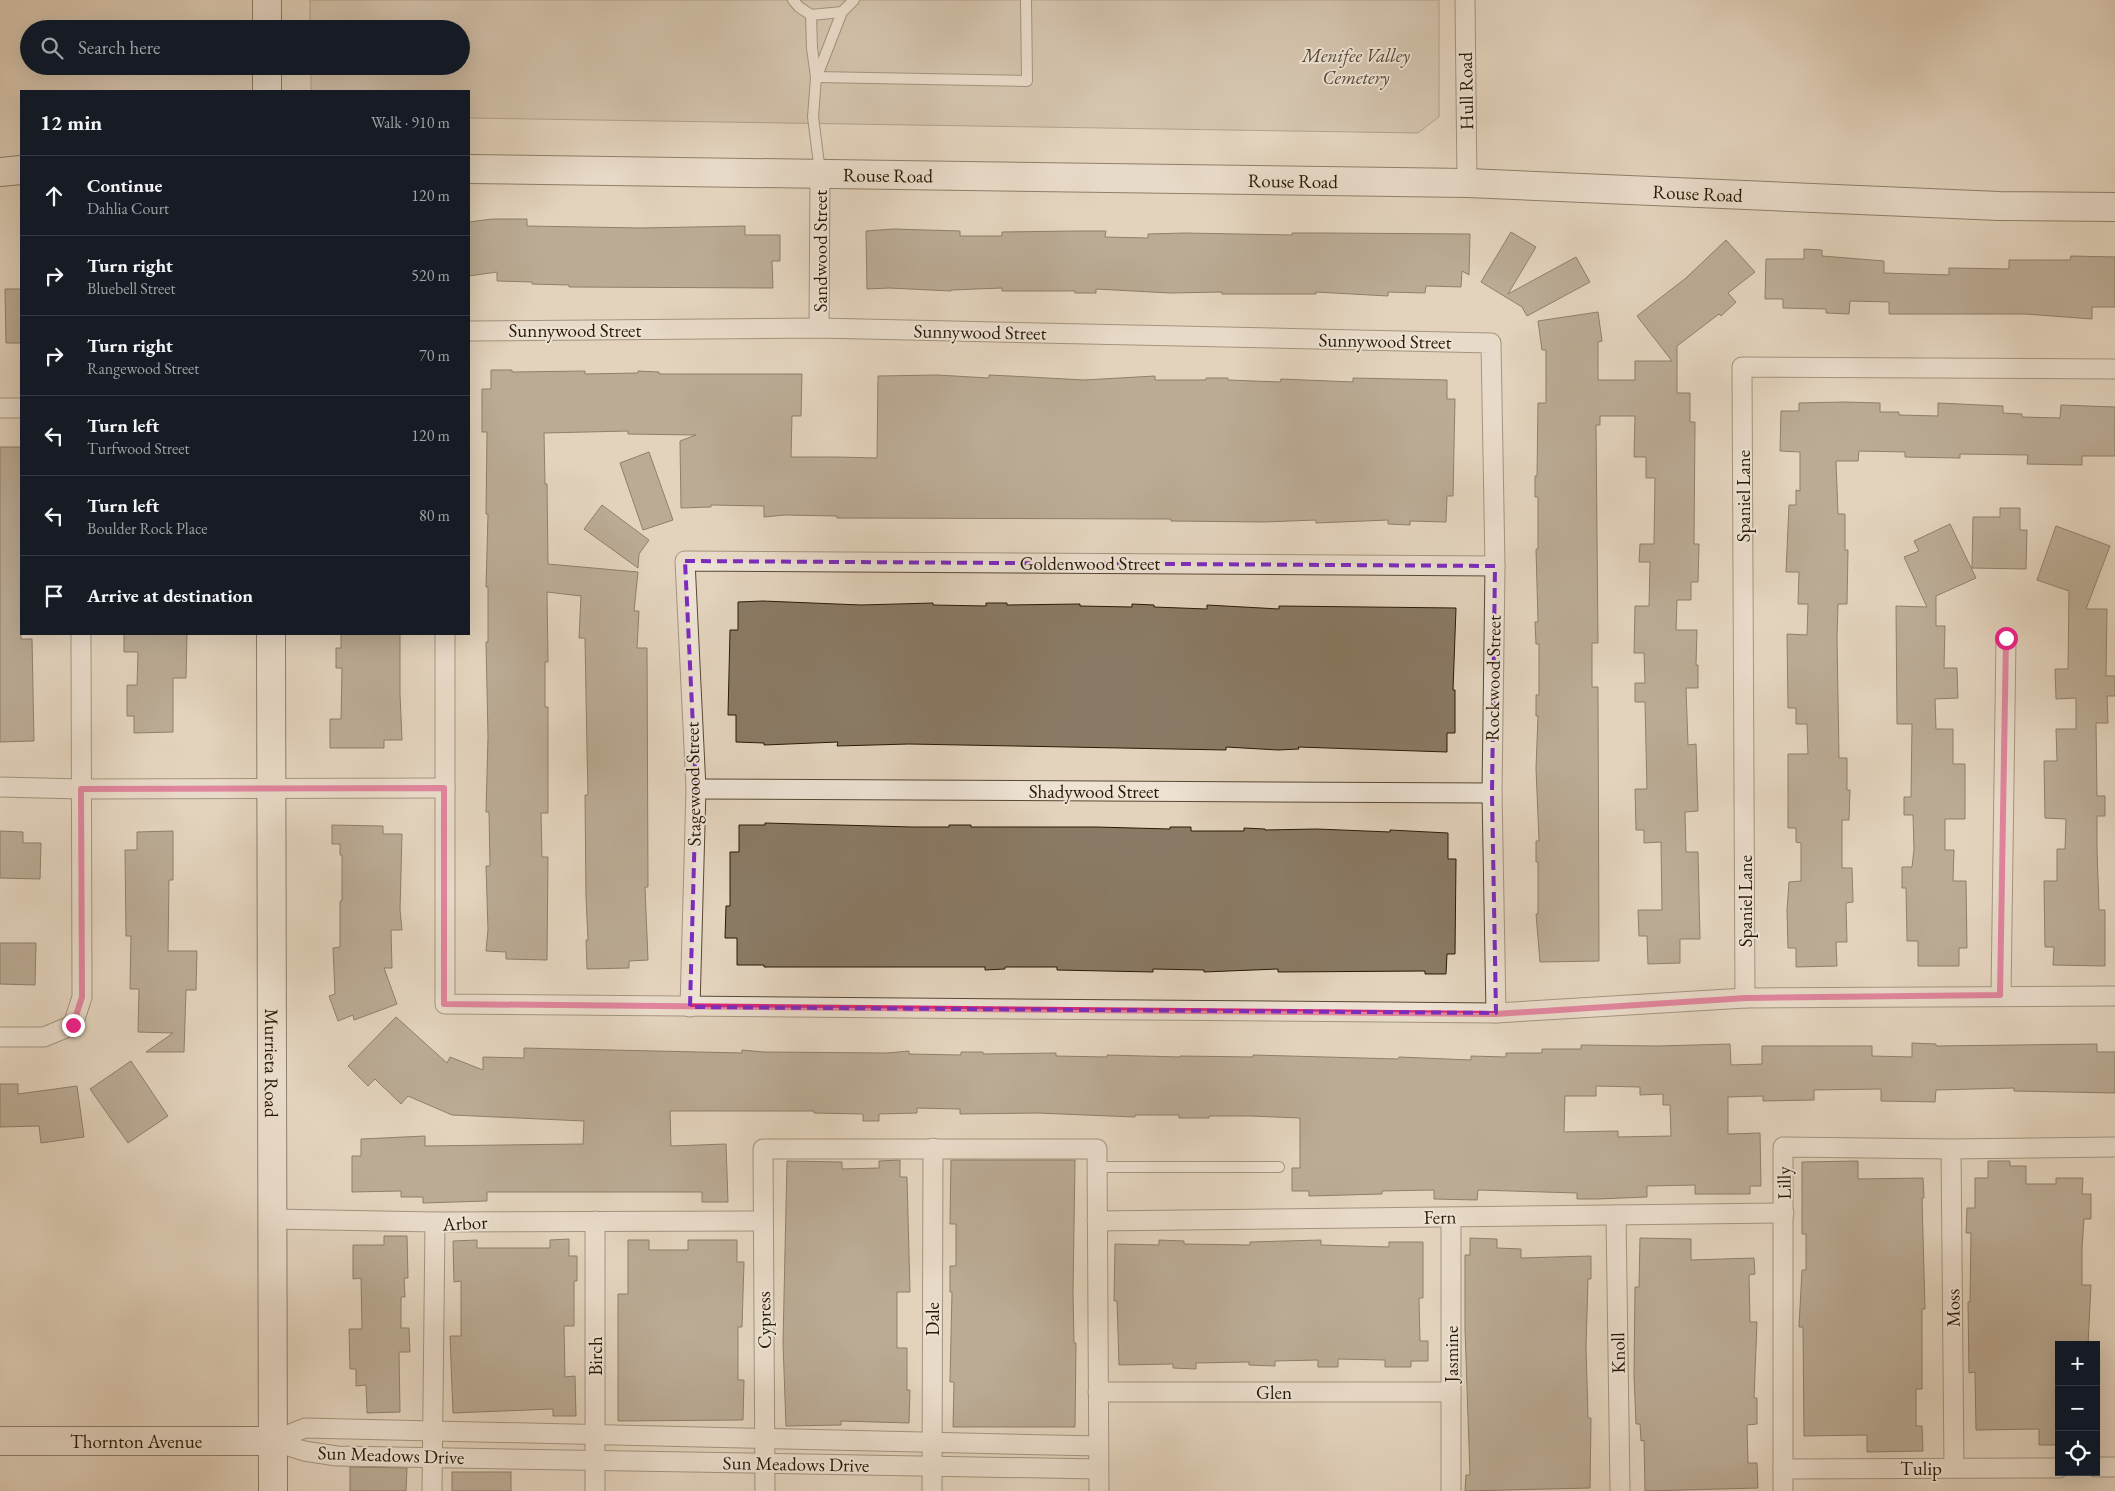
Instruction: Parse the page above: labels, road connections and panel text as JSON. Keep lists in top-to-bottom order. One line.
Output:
{"streets":{"street":["Hull Road","Rouse Road","Sandwood Street","Sunnywood Street","Spaniel Lane","Goldenwood Street","Rockwood Street","Stagewood Street","Shadywood Street","Murrieta Road","Lilly","Fern","Arbor","Moss","Dale","Cypress","Knoll","Jasmine","Birch","Glen","Thornton Avenue","Sun Meadows Drive","Tulip"]},"crossings":[["Hull Road","Rouse Road"],["Rouse Road","Sandwood Street"],["Sandwood Street","Sunnywood Street"],["Sunnywood Street","Rockwood Street"],["Goldenwood Street","Rockwood Street"],["Goldenwood Street","Stagewood Street"],["Rockwood Street","Shadywood Street"],["Stagewood Street","Shadywood Street"],["Murrieta Road","Thornton Avenue"],["Murrieta Road","Sun Meadows Drive"],["Lilly","Fern"],["Lilly","Moss"],["Lilly","Tulip"],["Fern","Knoll"],["Fern","Jasmine"],["Arbor","Cypress"],["Arbor","Birch"],["Arbor","Sun Meadows Drive"],["Moss","Tulip"],["Dale","Cypress"],["Dale","Sun Meadows Drive"],["Cypress","Sun Meadows Drive"],["Jasmine","Glen"],["Birch","Sun Meadows Drive"],["Thornton Avenue","Sun Meadows Drive"]],"parks":["Menifee Valley Cemetery"],"page":{"search":"Search here","heading":["12 min","Walk · 910 m"],"list":[["Continue","Dahlia Court","120 m"],["Turn right","Bluebell Street","520 m"],["Turn right","Rangewood Street","70 m"],["Turn left","Turfwood Street","120 m"],["Turn left","Boulder Rock Place","80 m"],"Arrive at destination"],"map_buttons":["+","−"]}}
